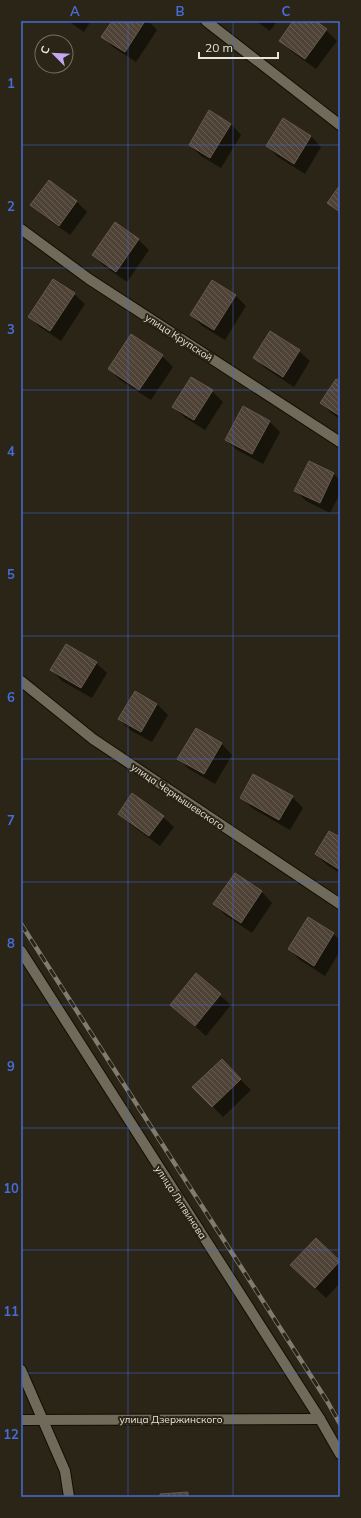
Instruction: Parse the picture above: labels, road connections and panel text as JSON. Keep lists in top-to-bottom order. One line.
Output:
{"streets":{"street":["улица Крупской","улица Чернышевского","улица Литвинова","улица Дзержинского"]},"crossings":[["улица Литвинова","улица Дзержинского"]],"scale_bar":"20 m","north":"top left","grid":{"columns":["A","B","C"],"rows":["1","2","3","4","5","6","7","8","9","10","11","12"]}}
